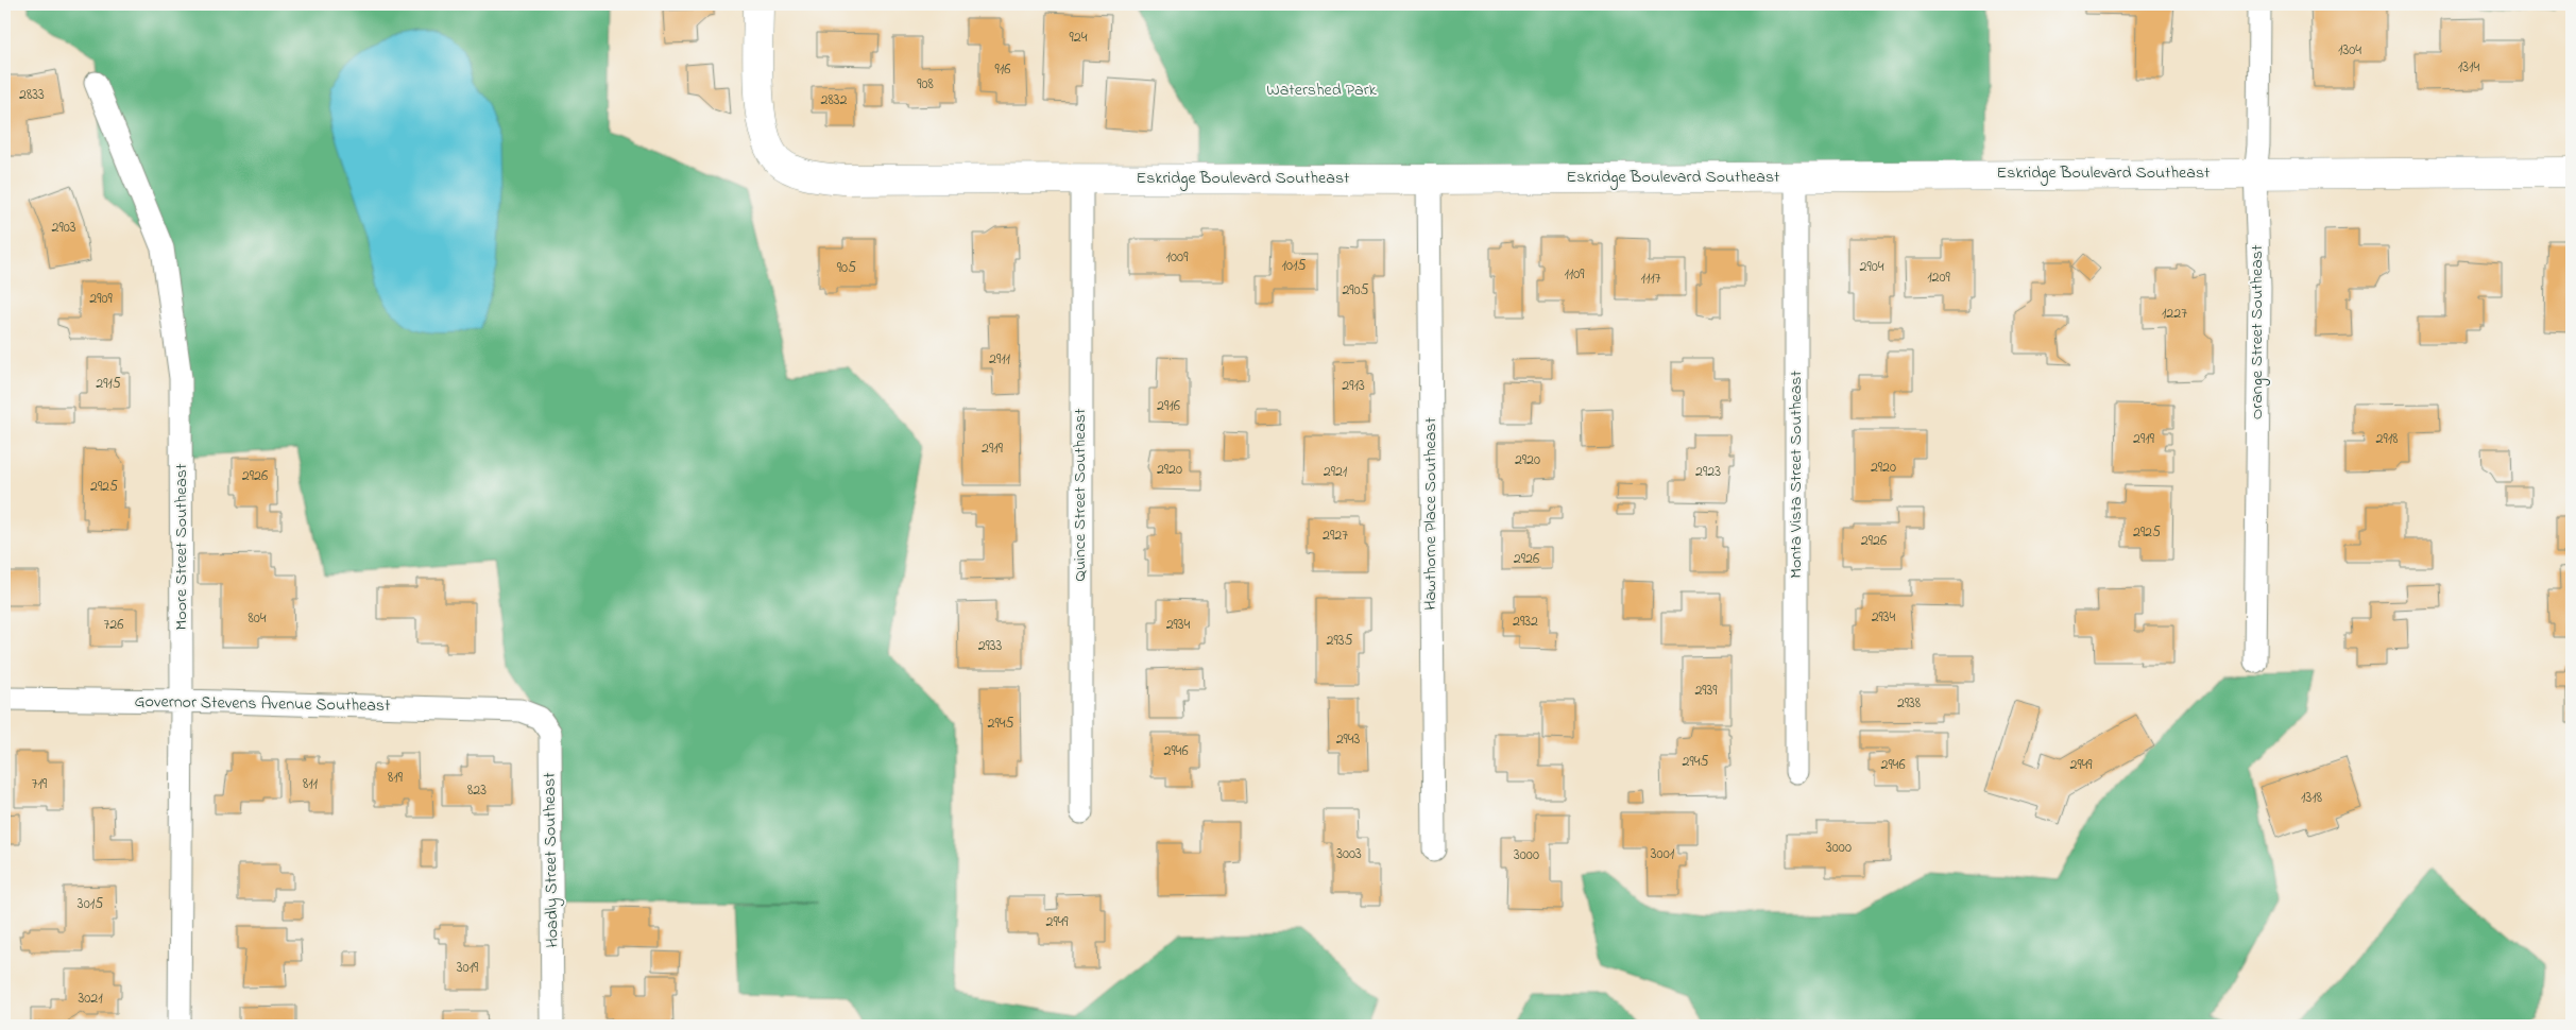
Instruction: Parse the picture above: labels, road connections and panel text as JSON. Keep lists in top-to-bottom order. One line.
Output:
{"streets":{"street":["Eskridge Boulevard Southeast","Orange Street Southeast","Monta Vista Street Southeast","Quince Street Southeast","Hawthorne Place Southeast","Moore Street Southeast","Governor Stevens Avenue Southeast","Hoadly Street Southeast"]},"crossings":[["Eskridge Boulevard Southeast","Orange Street Southeast"],["Eskridge Boulevard Southeast","Monta Vista Street Southeast"],["Eskridge Boulevard Southeast","Quince Street Southeast"],["Eskridge Boulevard Southeast","Hawthorne Place Southeast"],["Moore Street Southeast","Governor Stevens Avenue Southeast"],["Governor Stevens Avenue Southeast","Hoadly Street Southeast"]],"parks":["Watershed Park"],"house_numbers":["924","1304","1314","916","908","2833","2832","2903","1009","1015","2904","905","1109","1209","1117","2905","2909","1227","2911","2915","2913","2916","2919","2918","2919","2920","2920","2920","2921","2923","2926","2925","2925","2927","2926","2926","2934","804","2932","726","2934","2935","2933","2939","2938","2945","2943","2946","2945","2946","2949","819","719","811","823","1318","3000","3003","3001","3000","3015","2949","3019","3021"]}
